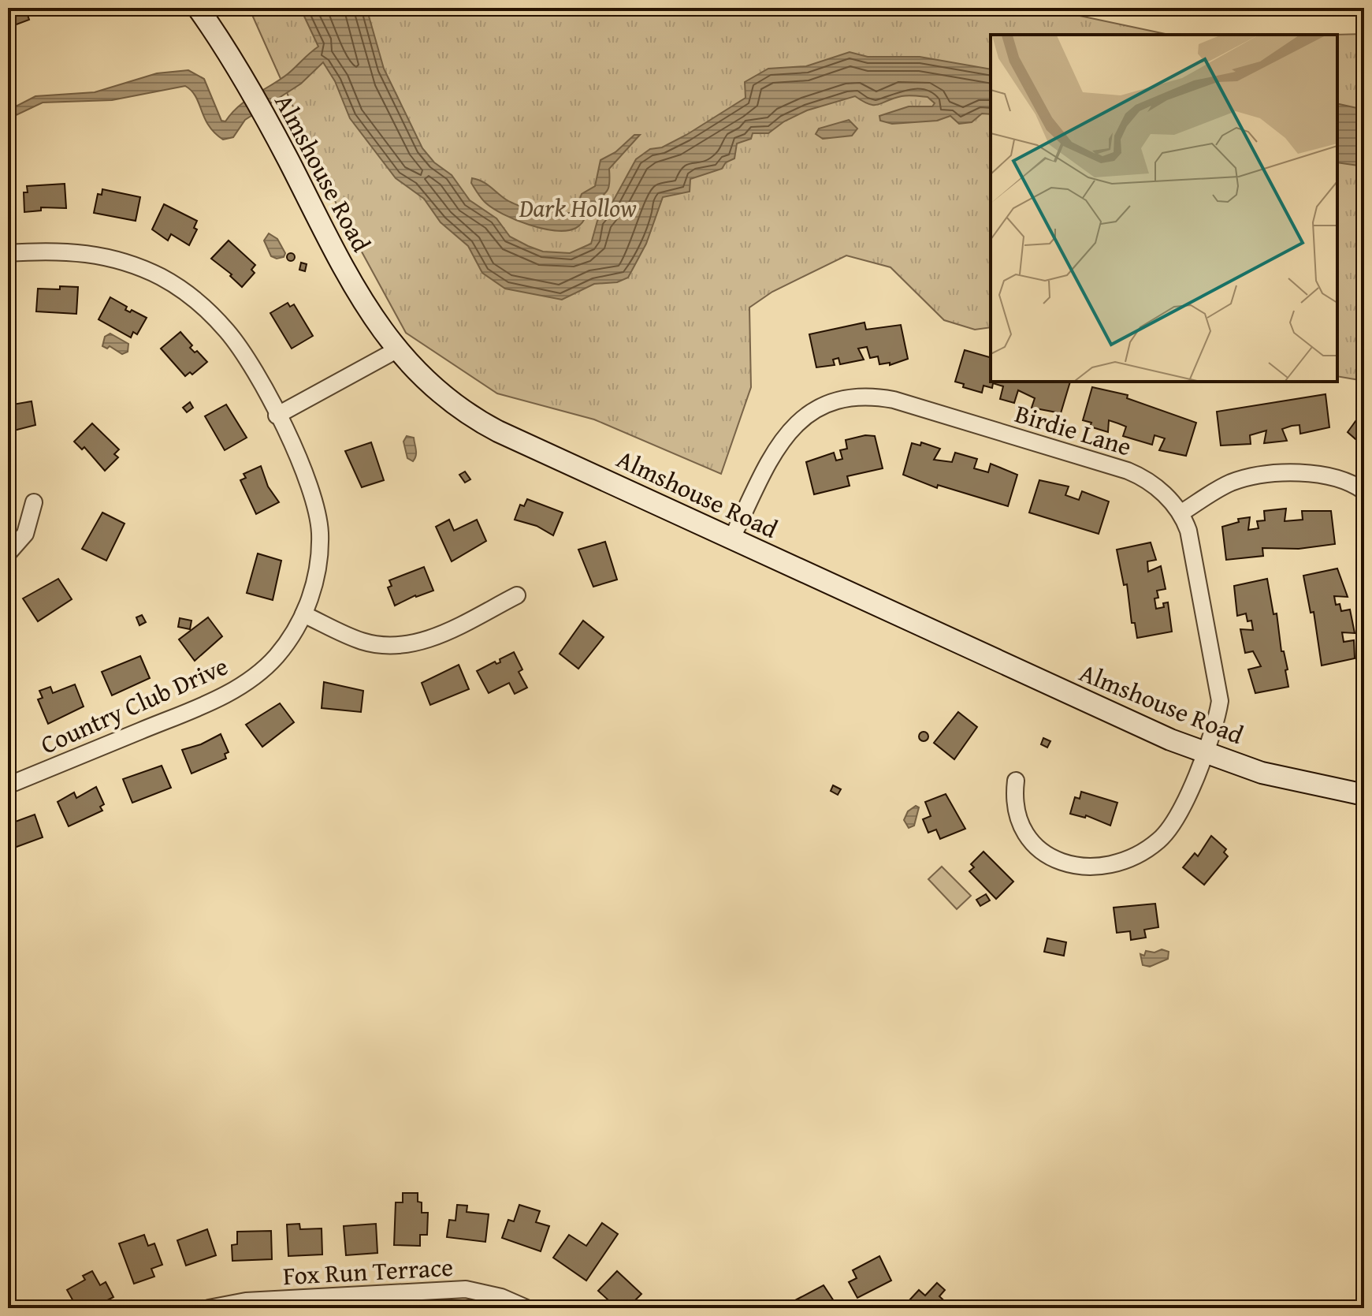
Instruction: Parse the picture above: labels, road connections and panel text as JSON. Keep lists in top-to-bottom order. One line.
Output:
{"streets":{"main road":["Almshouse Road"],"street":["Birdie Lane","Country Club Drive","Fox Run Terrace"]},"crossings":[["Almshouse Road","Birdie Lane"]],"parks":["Dark Hollow"]}
